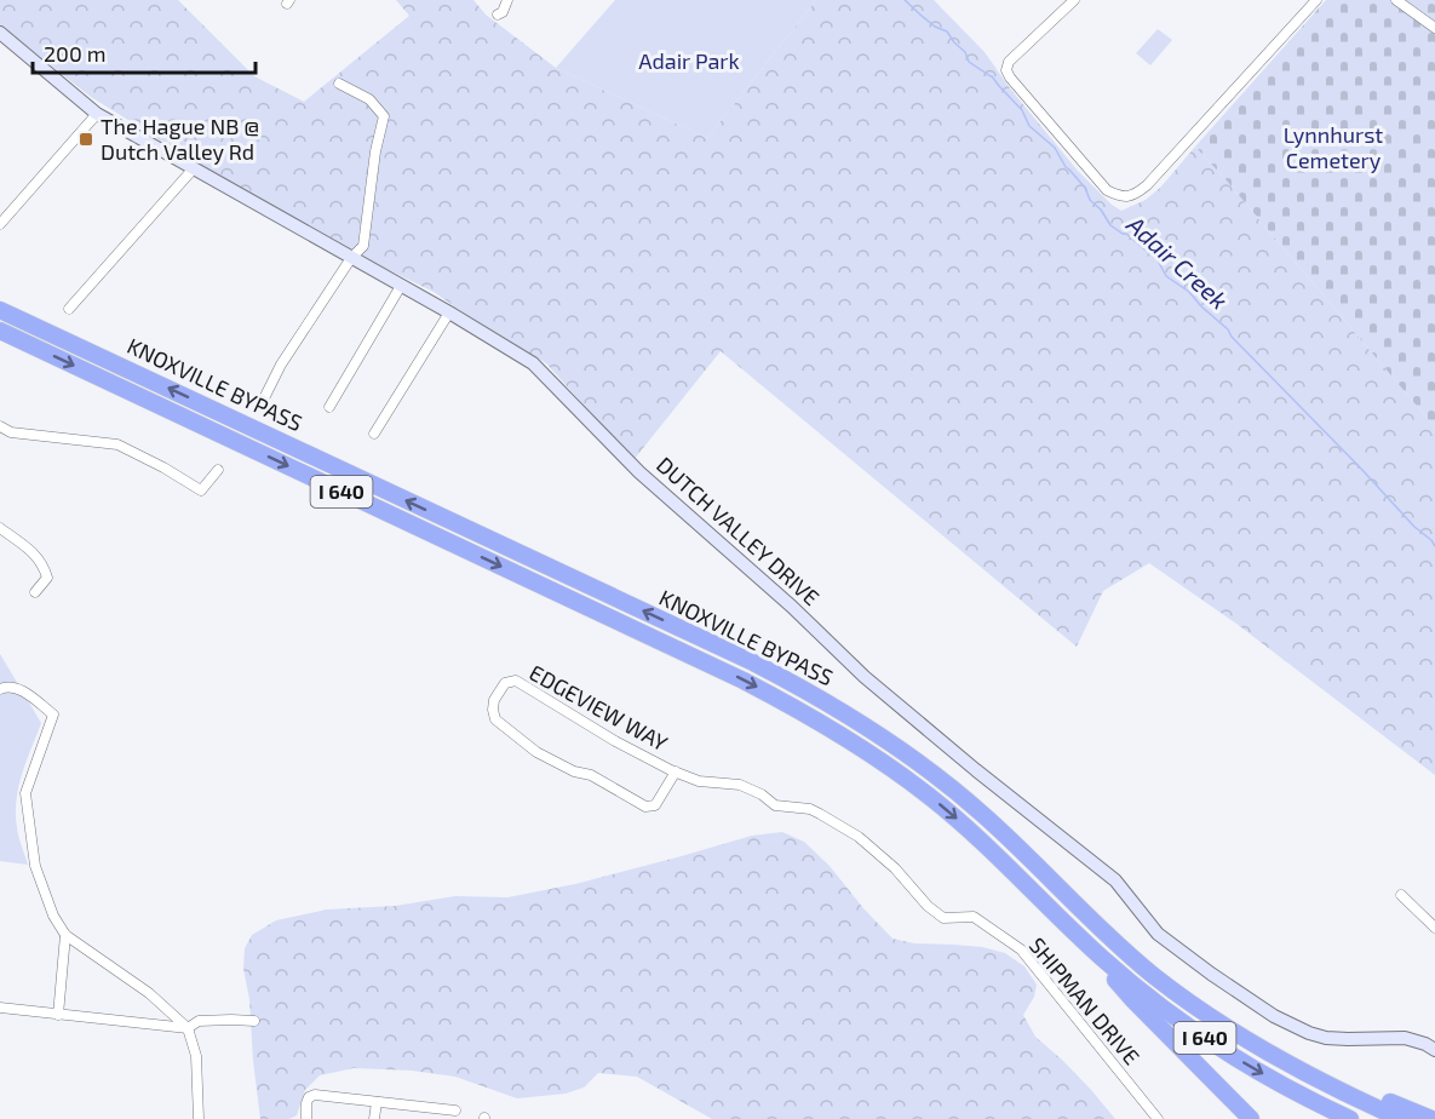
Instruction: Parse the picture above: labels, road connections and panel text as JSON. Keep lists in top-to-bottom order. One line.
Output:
{"streets":{"highway":["KNOXVILLE BYPASS","I 640"],"street":["DUTCH VALLEY DRIVE","EDGEVIEW WAY","SHIPMAN DRIVE"]},"crossings":[["EDGEVIEW WAY","SHIPMAN DRIVE"]],"water":["Adair Creek"],"parks":["Adair Park","Lynnhurst Cemetery"],"places":{"transit":["The Hague NB @ Dutch Valley Rd"]},"scale_bar":"200 m"}
